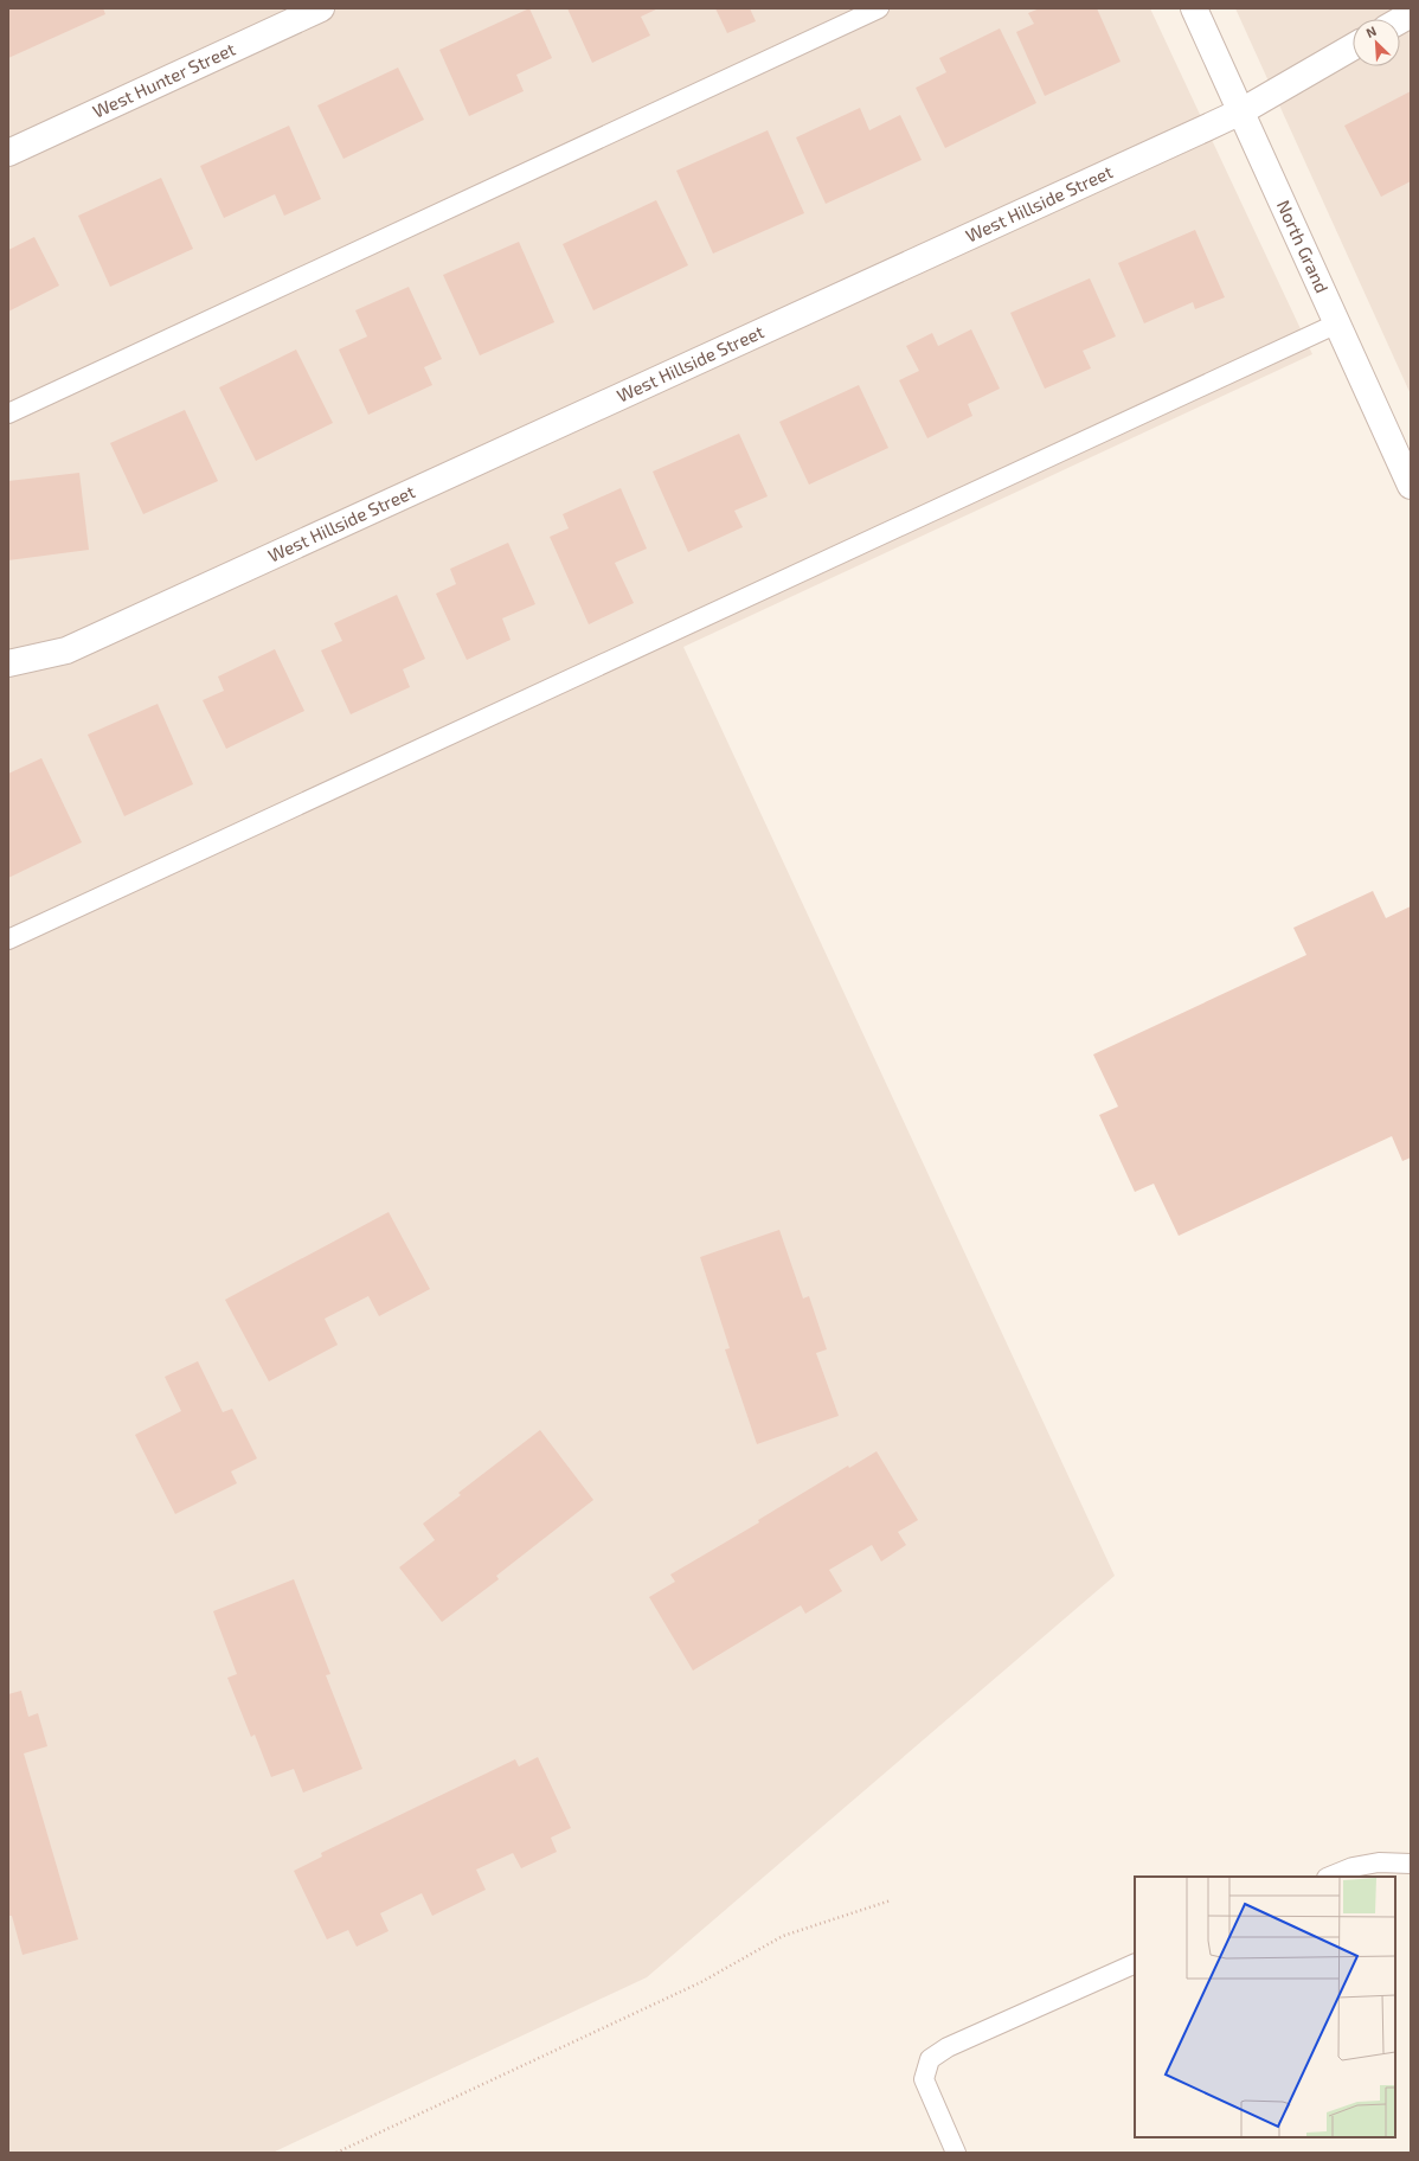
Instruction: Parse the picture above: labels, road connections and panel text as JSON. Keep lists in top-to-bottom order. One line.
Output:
{"streets":{"street":["West Hunter Street","West Hillside Street","North Grand"]},"crossings":[["West Hillside Street","North Grand"]],"north":"top left"}
